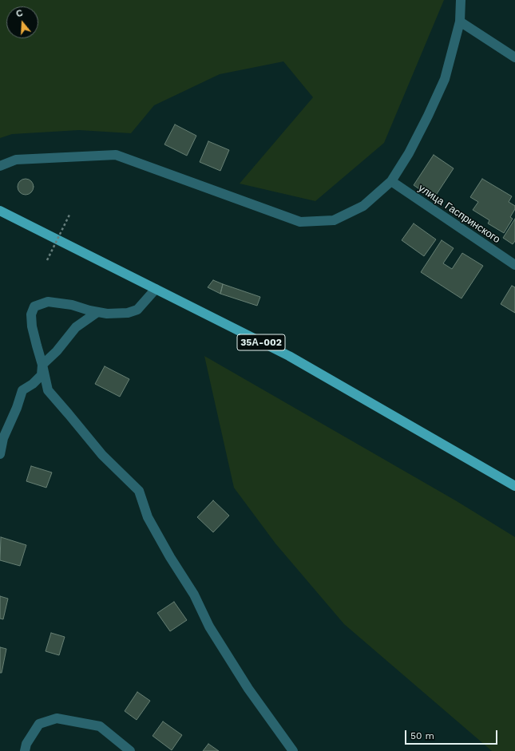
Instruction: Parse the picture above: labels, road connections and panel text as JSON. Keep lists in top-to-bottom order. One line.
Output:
{"streets":{"main road":["35А-002"],"street":["улица Гаспринского"]},"scale_bar":"50 m","north":"top"}
